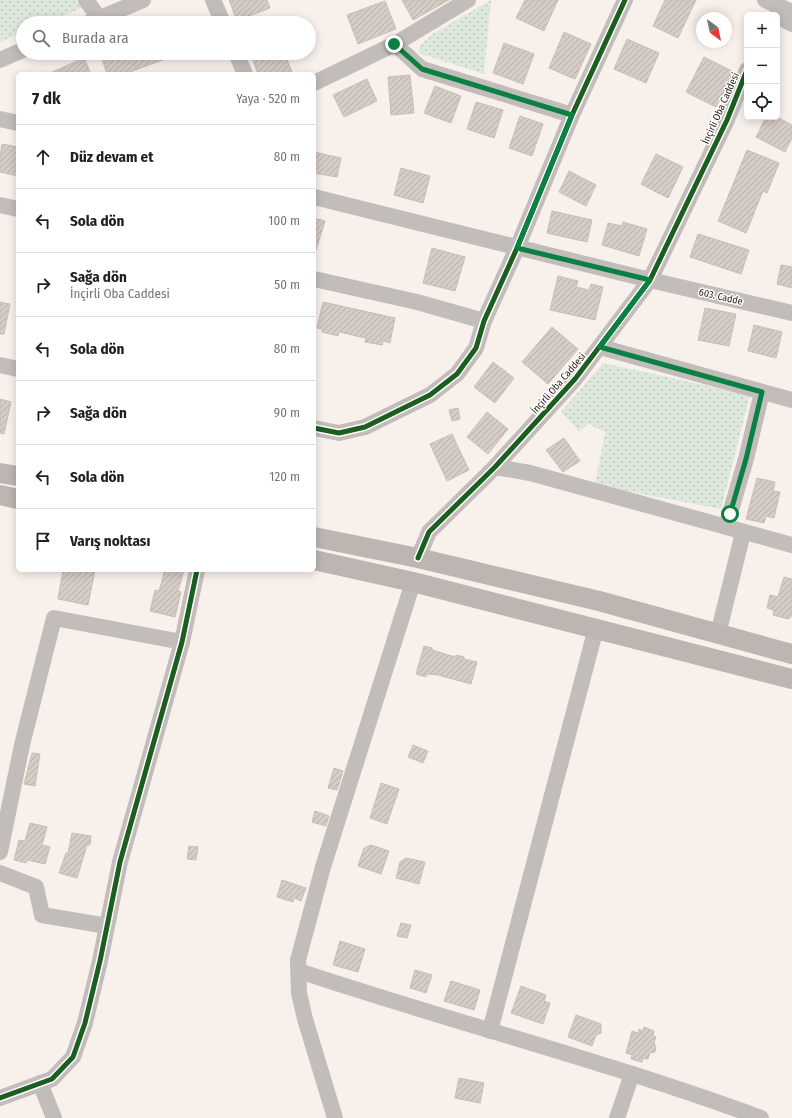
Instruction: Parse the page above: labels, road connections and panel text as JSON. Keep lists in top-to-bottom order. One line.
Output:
{"streets":{"street":["İnçirli Oba Caddesi","603. Cadde"]},"crossings":[["İnçirli Oba Caddesi","603. Cadde"]],"north":"bottom right","page":{"map_buttons":["+","−"],"search":"Burada ara","heading":["7 dk","Yaya · 520 m"],"list":[["Düz devam et","80 m"],["Sola dön","100 m"],["Sağa dön","İnçirli Oba Caddesi","50 m"],["Sola dön","80 m"],["Sağa dön","90 m"],["Sola dön","120 m"],"Varış noktası"]}}
